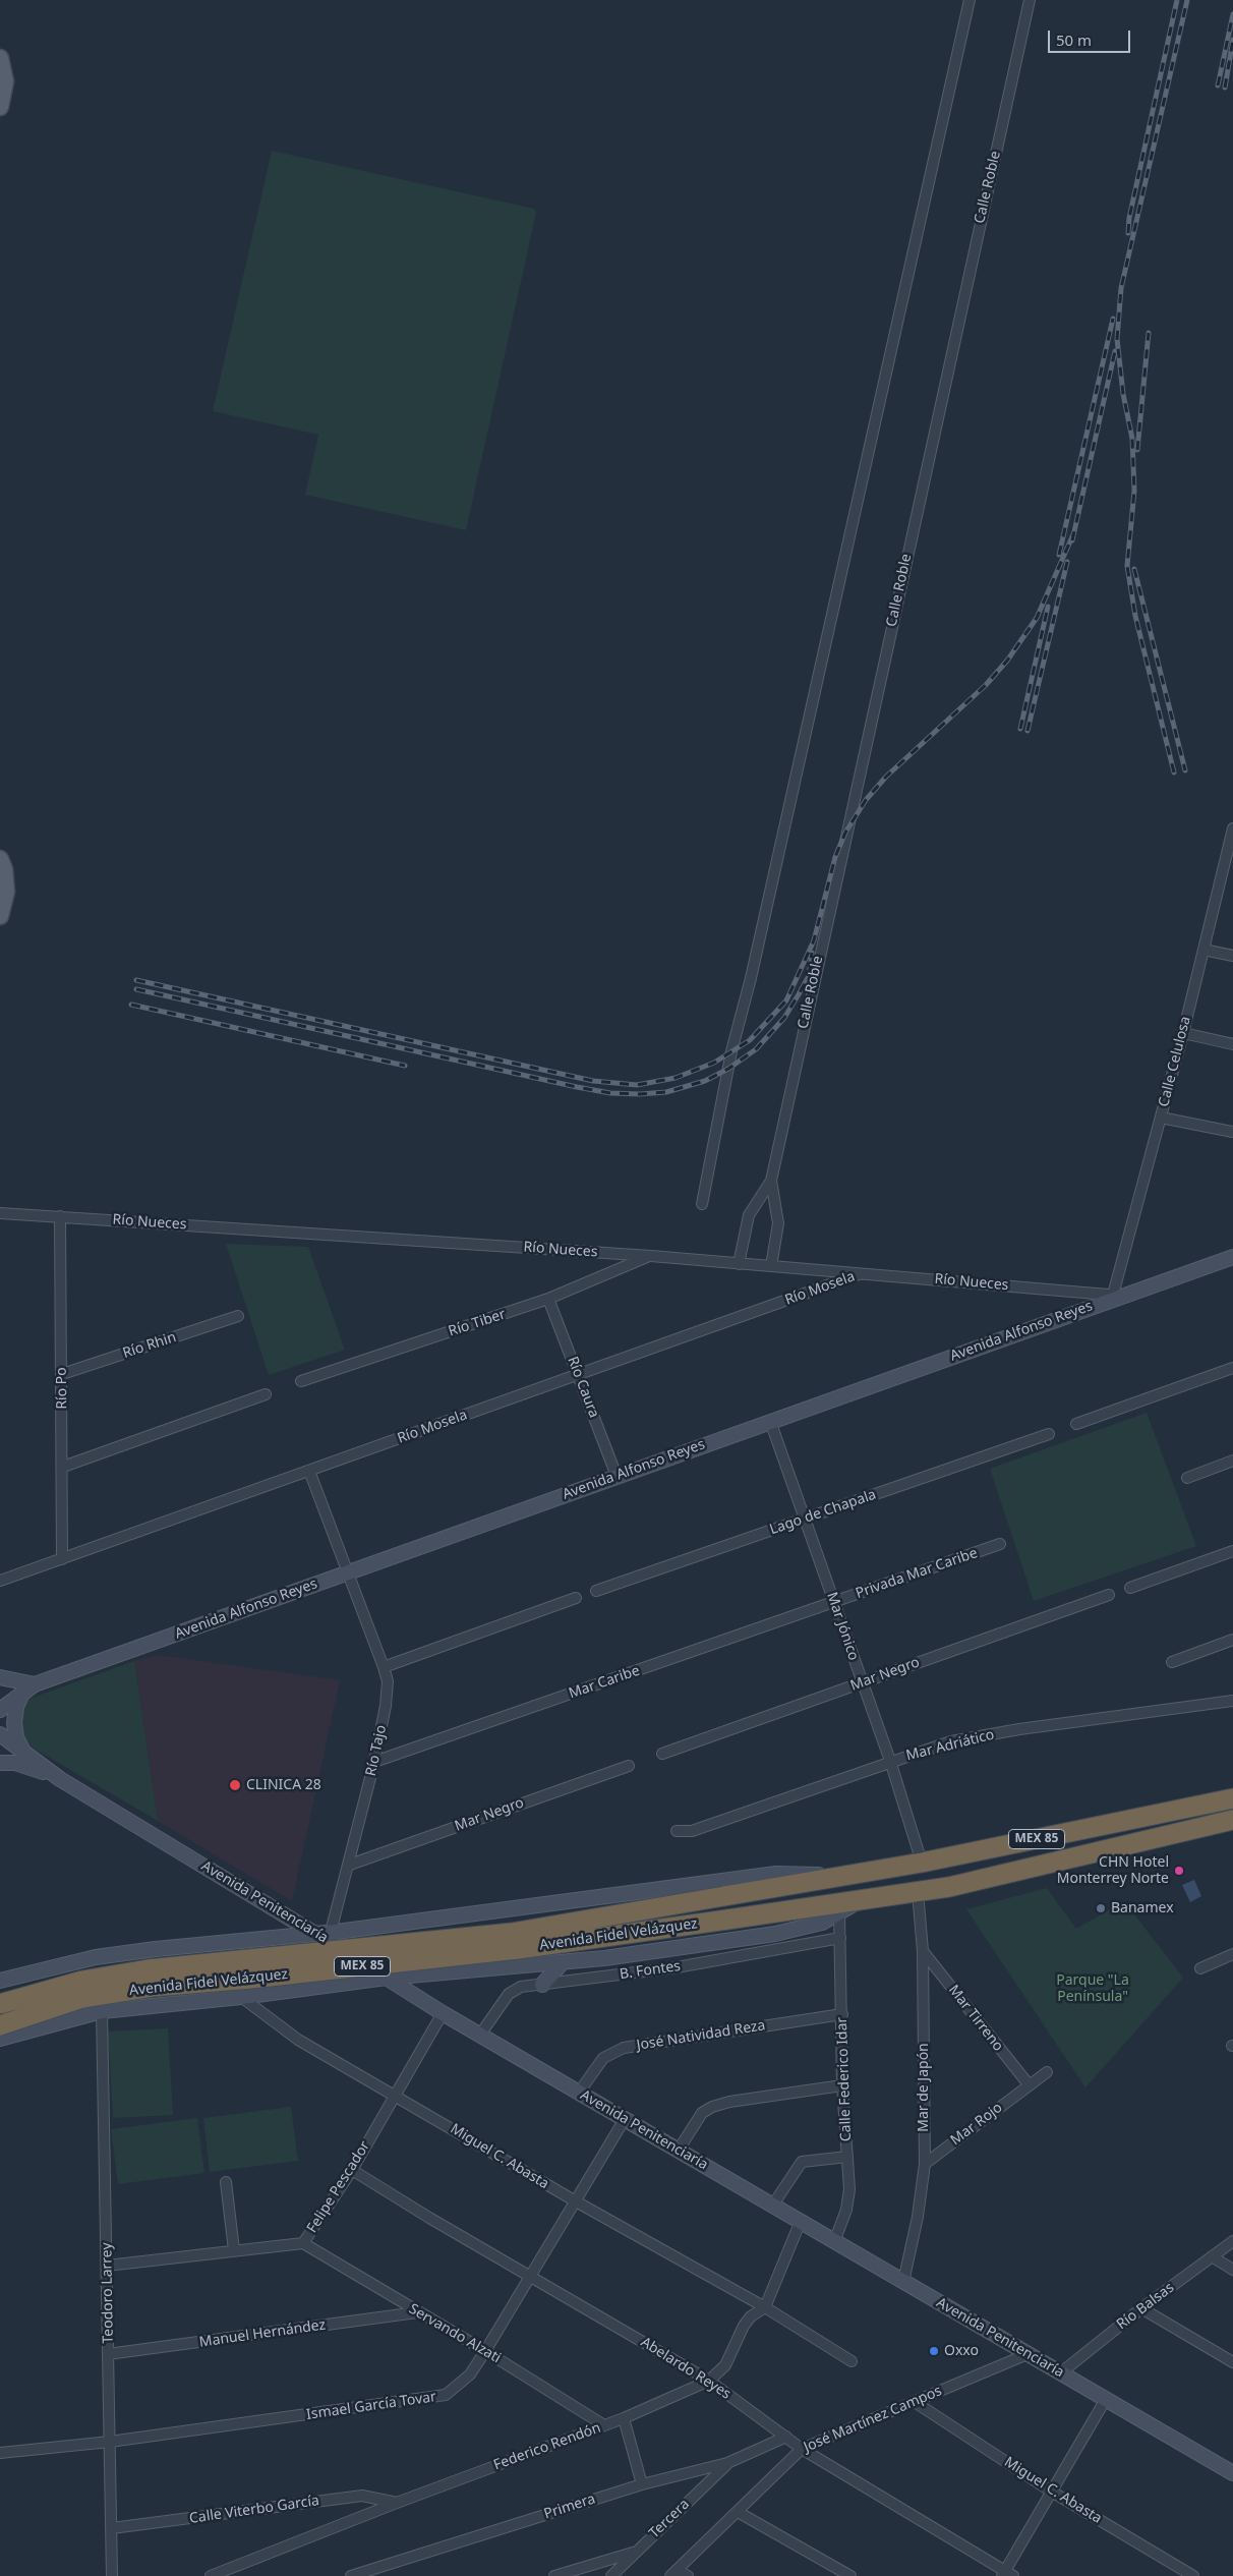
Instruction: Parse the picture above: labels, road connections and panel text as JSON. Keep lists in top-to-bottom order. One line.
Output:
{"streets":{"highway":["MEX 85","Avenida Fidel Velázquez"],"street":["Calle Roble","Calle Celulosa","Río Nueces","Río Mosela","Río Tiber","Avenida Alfonso Reyes","Río Rhin","Río Caura","Río Po","Lago de Chapala","Privada Mar Caribe","Mar Jónico","Mar Negro","Mar Caribe","Mar Adriático","Río Tajo","Avenida Penitenciaría","B. Fontes","Mar Tirreno","José Natividad Reza","Calle Federico Idar","Mar de Japón","Mar Rojo","Miguel C. Abasta","Felipe Pescador","Teodoro Larrey","Río Balsas","Manuel Hernández","Servando Alzati","Abelardo Reyes","Ismael García Tovar","José Martínez Campos","Federico Rendón","Primera","Calle Viterbo García","Tercera"]},"crossings":[["Calle Roble","Río Nueces"],["Calle Celulosa","Río Nueces"],["Calle Celulosa","Avenida Alfonso Reyes"],["Río Nueces","Río Mosela"],["Río Nueces","Río Tiber"],["Río Nueces","Avenida Alfonso Reyes"],["Río Nueces","Río Po"],["Río Mosela","Río Caura"],["Río Mosela","Río Po"],["Río Mosela","Río Tajo"],["Río Tiber","Río Caura"],["Avenida Alfonso Reyes","Río Caura"],["Avenida Alfonso Reyes","Mar Jónico"],["Avenida Alfonso Reyes","Río Tajo"],["Río Rhin","Río Po"],["Lago de Chapala","Mar Jónico"],["Privada Mar Caribe","Mar Jónico"],["Privada Mar Caribe","Mar Caribe"],["Mar Jónico","Mar Negro"],["Mar Jónico","Mar Caribe"],["Mar Jónico","Mar Adriático"],["Mar Jónico","Avenida Fidel Velázquez"],["Mar Negro","Río Tajo"],["Mar Caribe","Río Tajo"],["Avenida Penitenciaría","B. Fontes"],["Avenida Penitenciaría","José Natividad Reza"],["Avenida Penitenciaría","Calle Federico Idar"],["Avenida Penitenciaría","Mar de Japón"],["Avenida Penitenciaría","Felipe Pescador"],["Avenida Penitenciaría","Río Balsas"],["Avenida Penitenciaría","Ismael García Tovar"],["Avenida Penitenciaría","José Martínez Campos"],["Avenida Penitenciaría","Federico Rendón"],["Avenida Fidel Velázquez","Mar de Japón"],["B. Fontes","Calle Federico Idar"],["Mar Tirreno","Mar de Japón"],["Mar Tirreno","Mar Rojo"],["José Natividad Reza","Calle Federico Idar"],["Mar de Japón","Mar Rojo"],["Miguel C. Abasta","Felipe Pescador"],["Miguel C. Abasta","Ismael García Tovar"],["Miguel C. Abasta","José Martínez Campos"],["Miguel C. Abasta","Federico Rendón"],["Felipe Pescador","Teodoro Larrey"],["Felipe Pescador","Servando Alzati"],["Felipe Pescador","Abelardo Reyes"],["Teodoro Larrey","Manuel Hernández"],["Teodoro Larrey","Ismael García Tovar"],["Teodoro Larrey","Calle Viterbo García"],["Manuel Hernández","Servando Alzati"],["Servando Alzati","Ismael García Tovar"],["Servando Alzati","Federico Rendón"],["Abelardo Reyes","Ismael García Tovar"],["Abelardo Reyes","José Martínez Campos"],["Abelardo Reyes","Federico Rendón"],["Abelardo Reyes","Primera"],["Federico Rendón","Calle Viterbo García"],["Primera","Tercera"]],"parks":["Parque \"La Península\""],"places":["CLINICA 28","CHN Hotel Monterrey Norte","Banamex","Oxxo"],"scale_bar":"50 m"}
